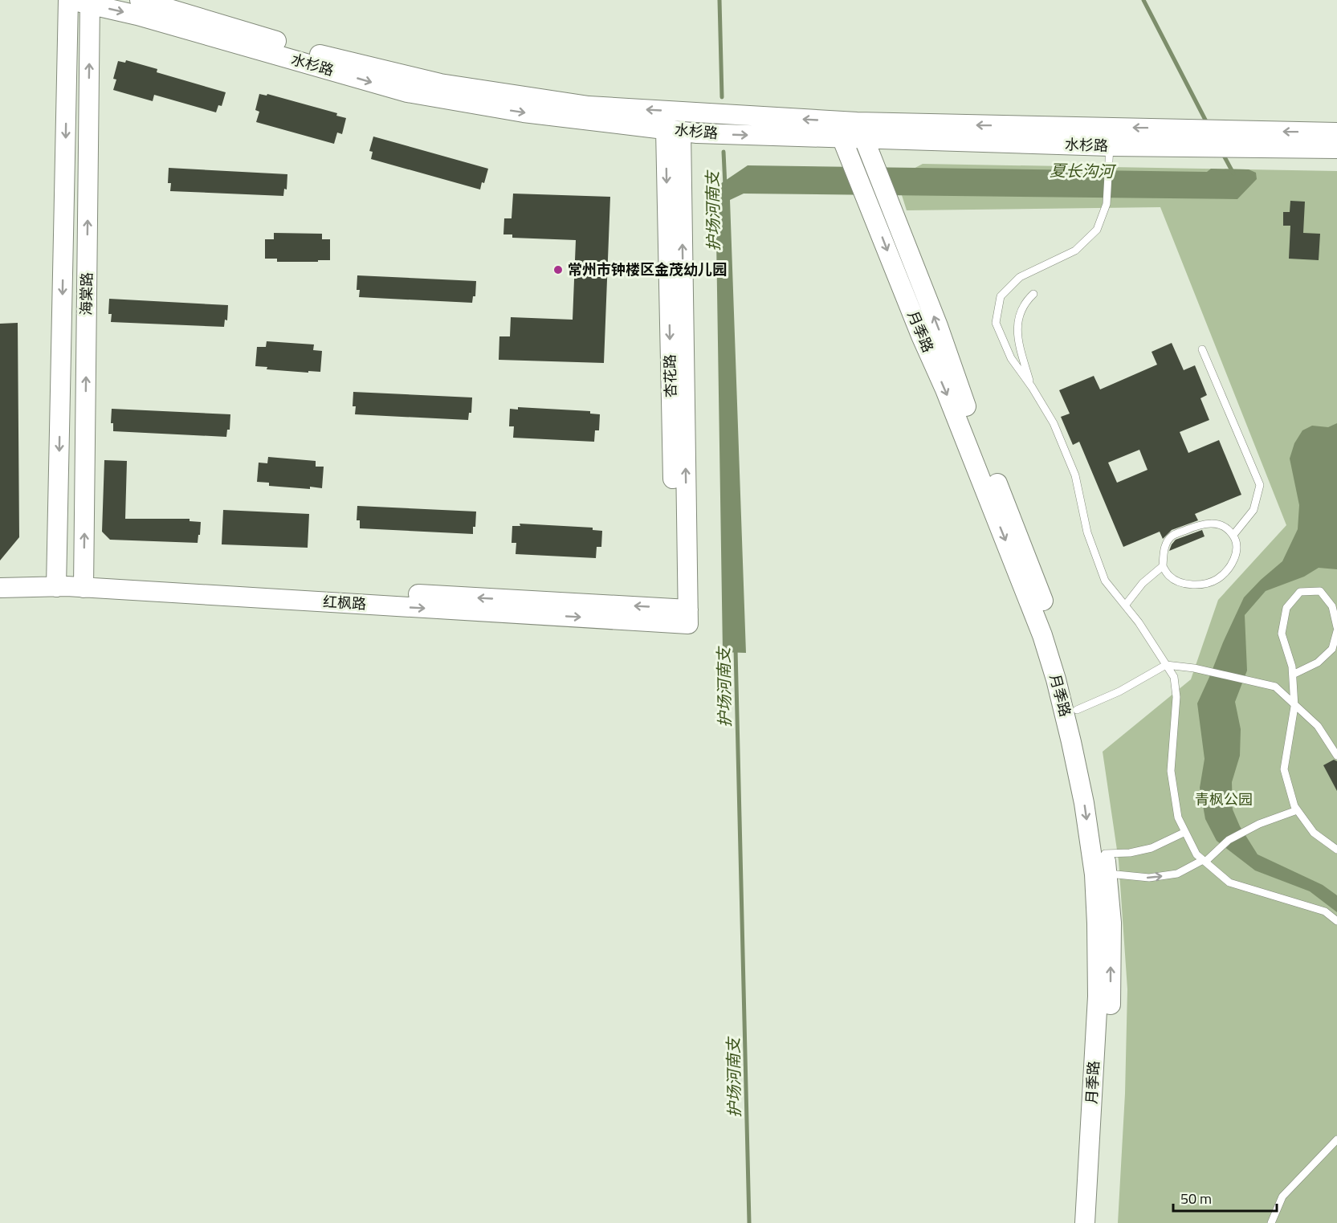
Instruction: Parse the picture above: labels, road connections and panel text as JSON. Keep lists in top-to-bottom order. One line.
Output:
{"streets":{"street":["水杉路","海棠路","月季路","杏花路","红枫路"]},"crossings":[["水杉路","海棠路"],["水杉路","月季路"],["水杉路","杏花路"],["海棠路","红枫路"],["杏花路","红枫路"]],"water":["夏长沟河","护场河南支"],"parks":["青枫公园"],"places":["常州市钟楼区金茂幼儿园"],"scale_bar":"50 m"}
